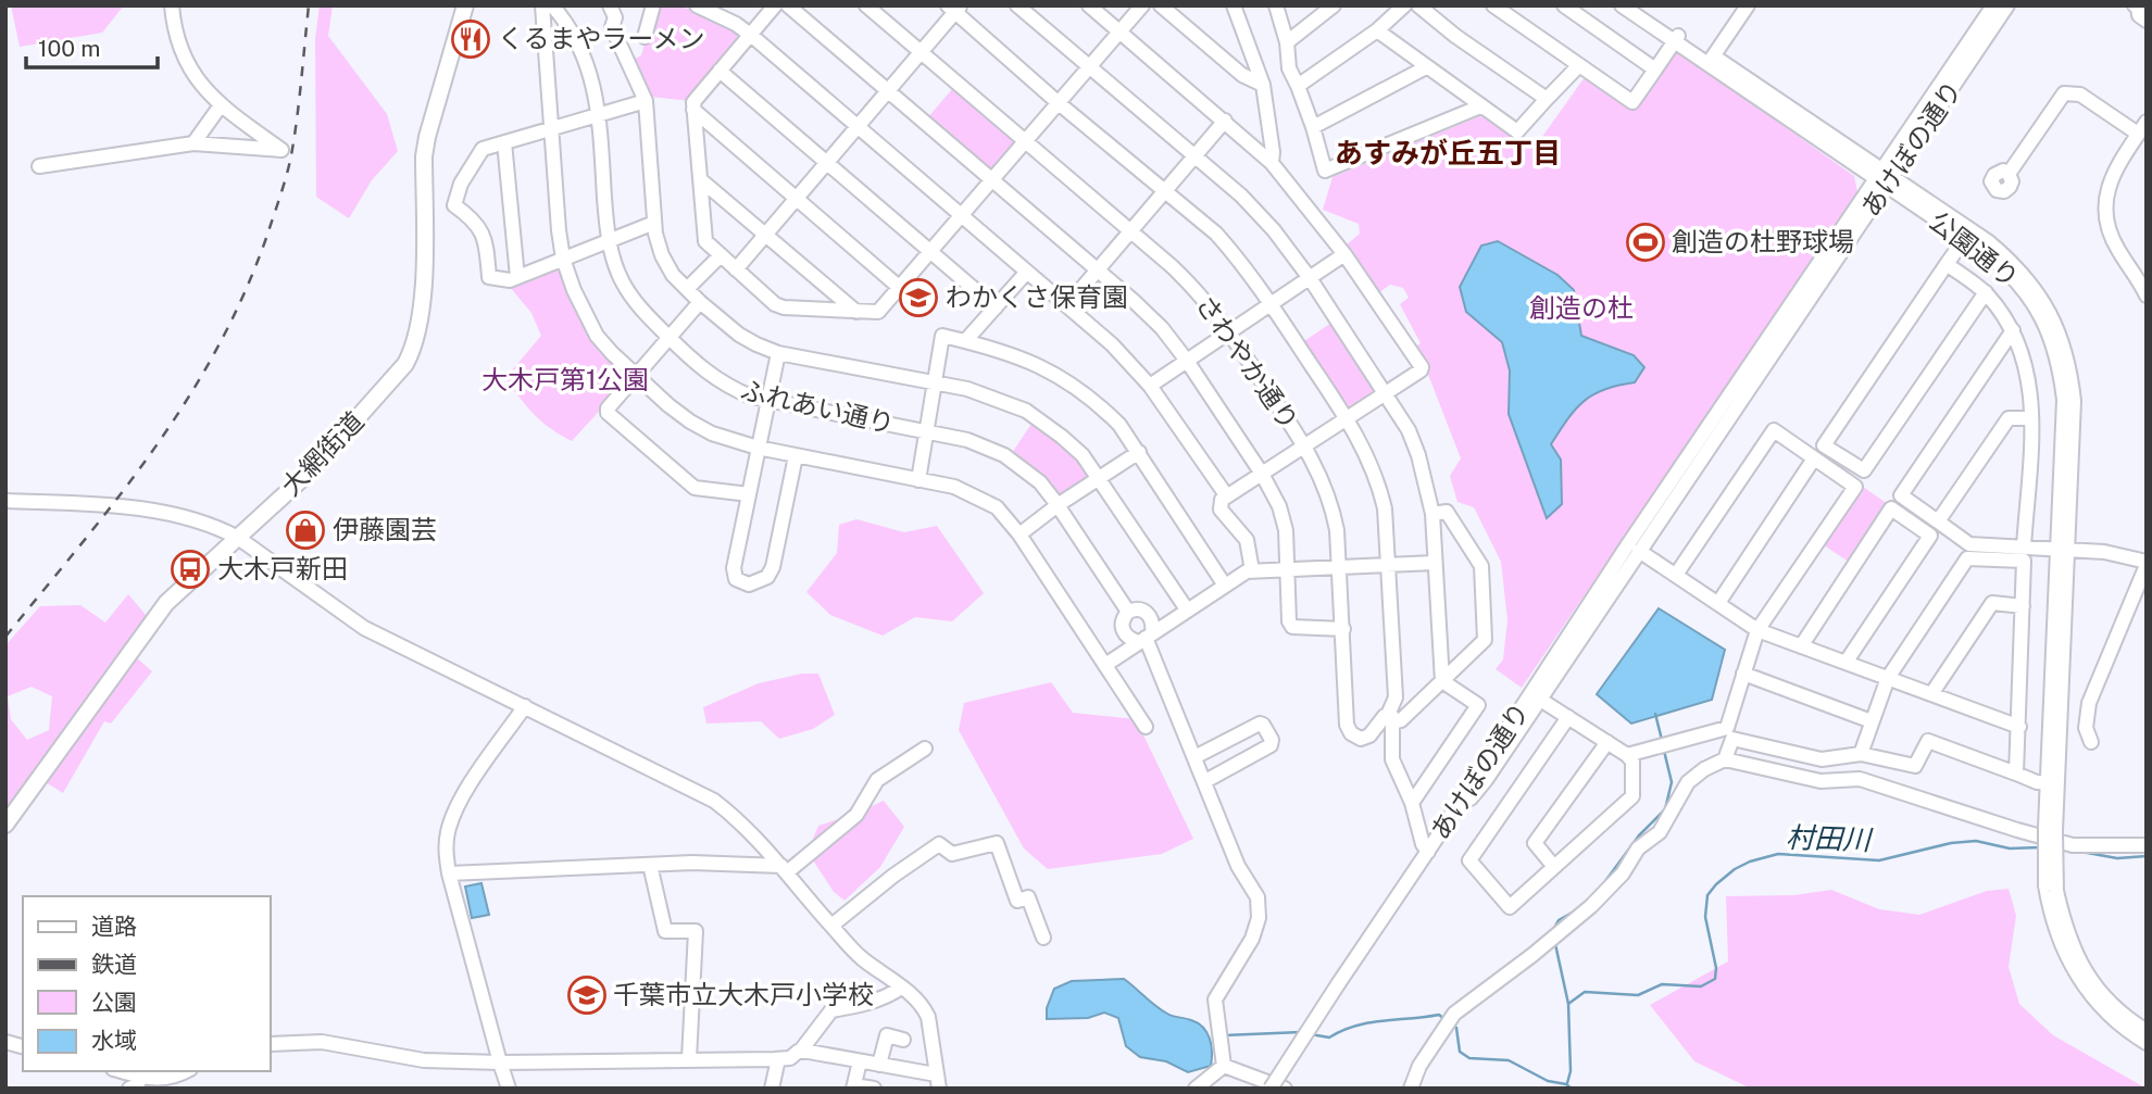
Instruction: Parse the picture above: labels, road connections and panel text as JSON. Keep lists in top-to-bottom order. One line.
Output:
{"streets":{"main road":["大網街道"],"street":["あけぼの通り","公園通り","さわやか通り","ふれあい通り"]},"crossings":[["あけぼの通り","公園通り"]],"districts":["あすみが丘五丁目"],"water":["村田川"],"parks":["創造の杜","大木戸第1公園"],"places":{"restaurant":["くるまやラーメン"],"sports":["創造の杜野球場"],"school or university":["わかくさ保育園","千葉市立大木戸小学校"],"shop":["伊藤園芸"],"bus stop":["大木戸新田"]},"legend":["道路","鉄道","公園","水域"],"scale_bar":"100 m"}
